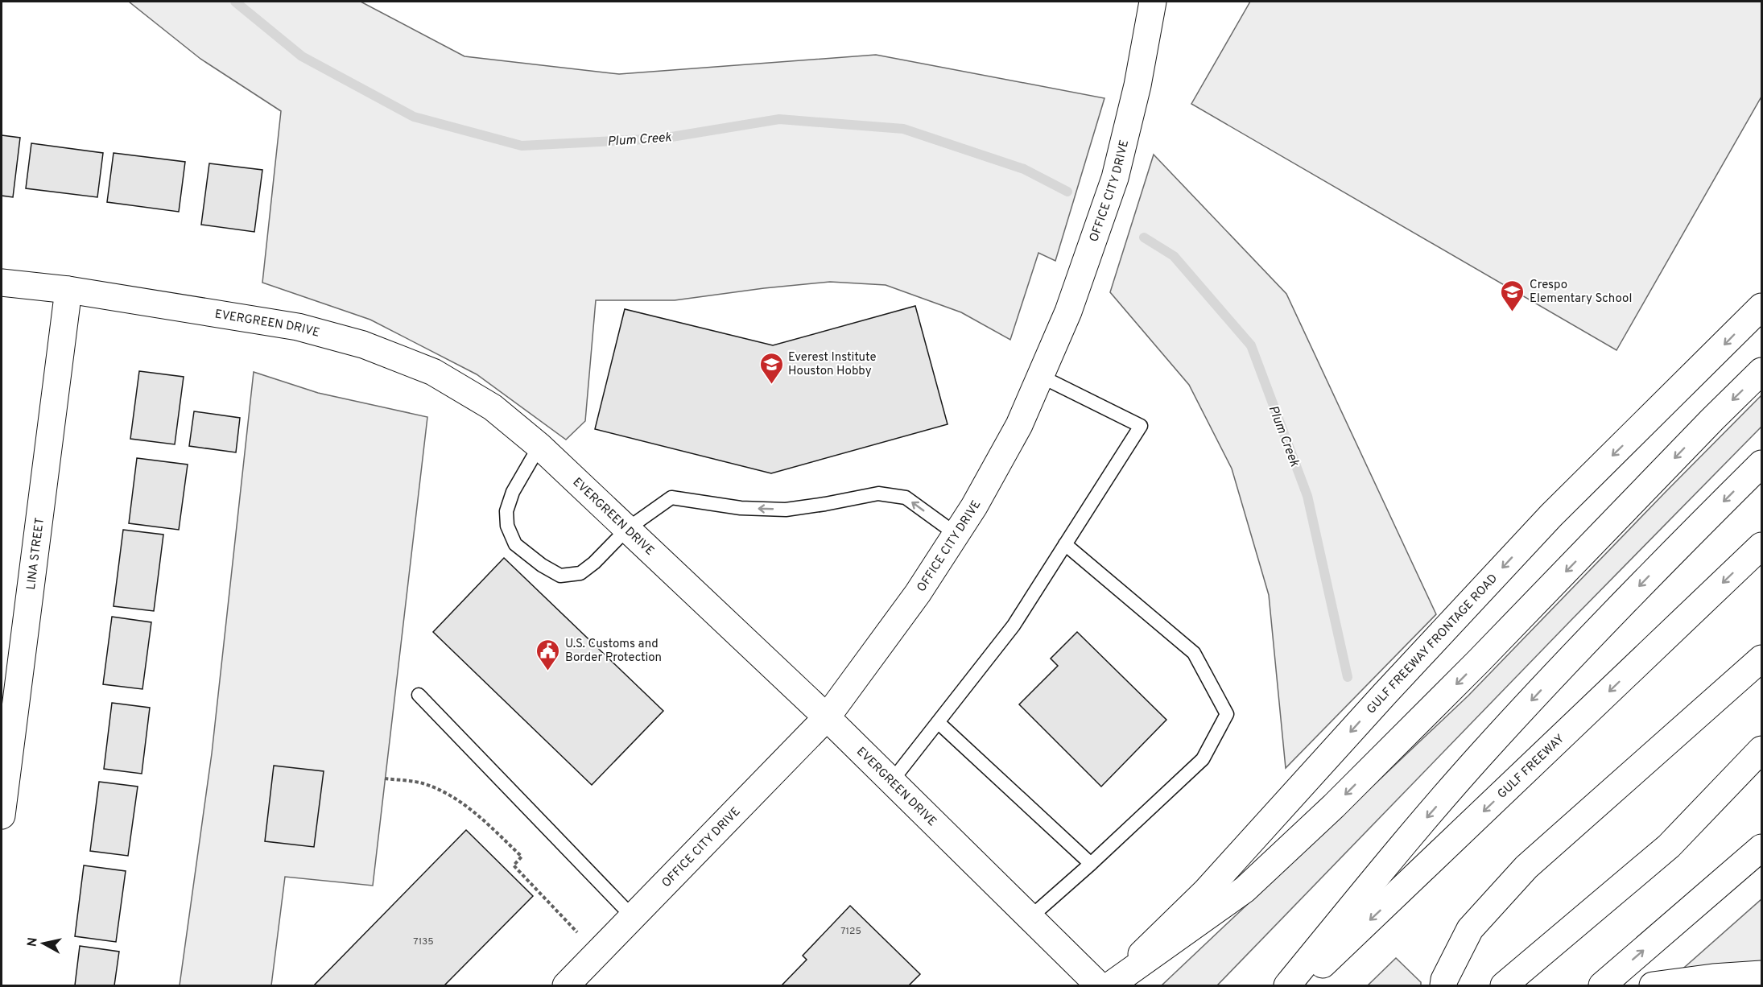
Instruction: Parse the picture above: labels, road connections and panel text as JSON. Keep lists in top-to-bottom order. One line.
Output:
{"streets":{"main road":["OFFICE CITY DRIVE","EVERGREEN DRIVE","LINA STREET","GULF FREEWAY FRONTAGE ROAD","GULF FREEWAY"]},"crossings":[["OFFICE CITY DRIVE","EVERGREEN DRIVE"],["EVERGREEN DRIVE","LINA STREET"]],"water":["Plum Creek"],"places":{"school or university":["Crespo Elementary School","Everest Institute Houston Hobby"],"public building":["U.S. Customs and Border Protection"]},"house_numbers":["7125","7135"],"north":"left"}
